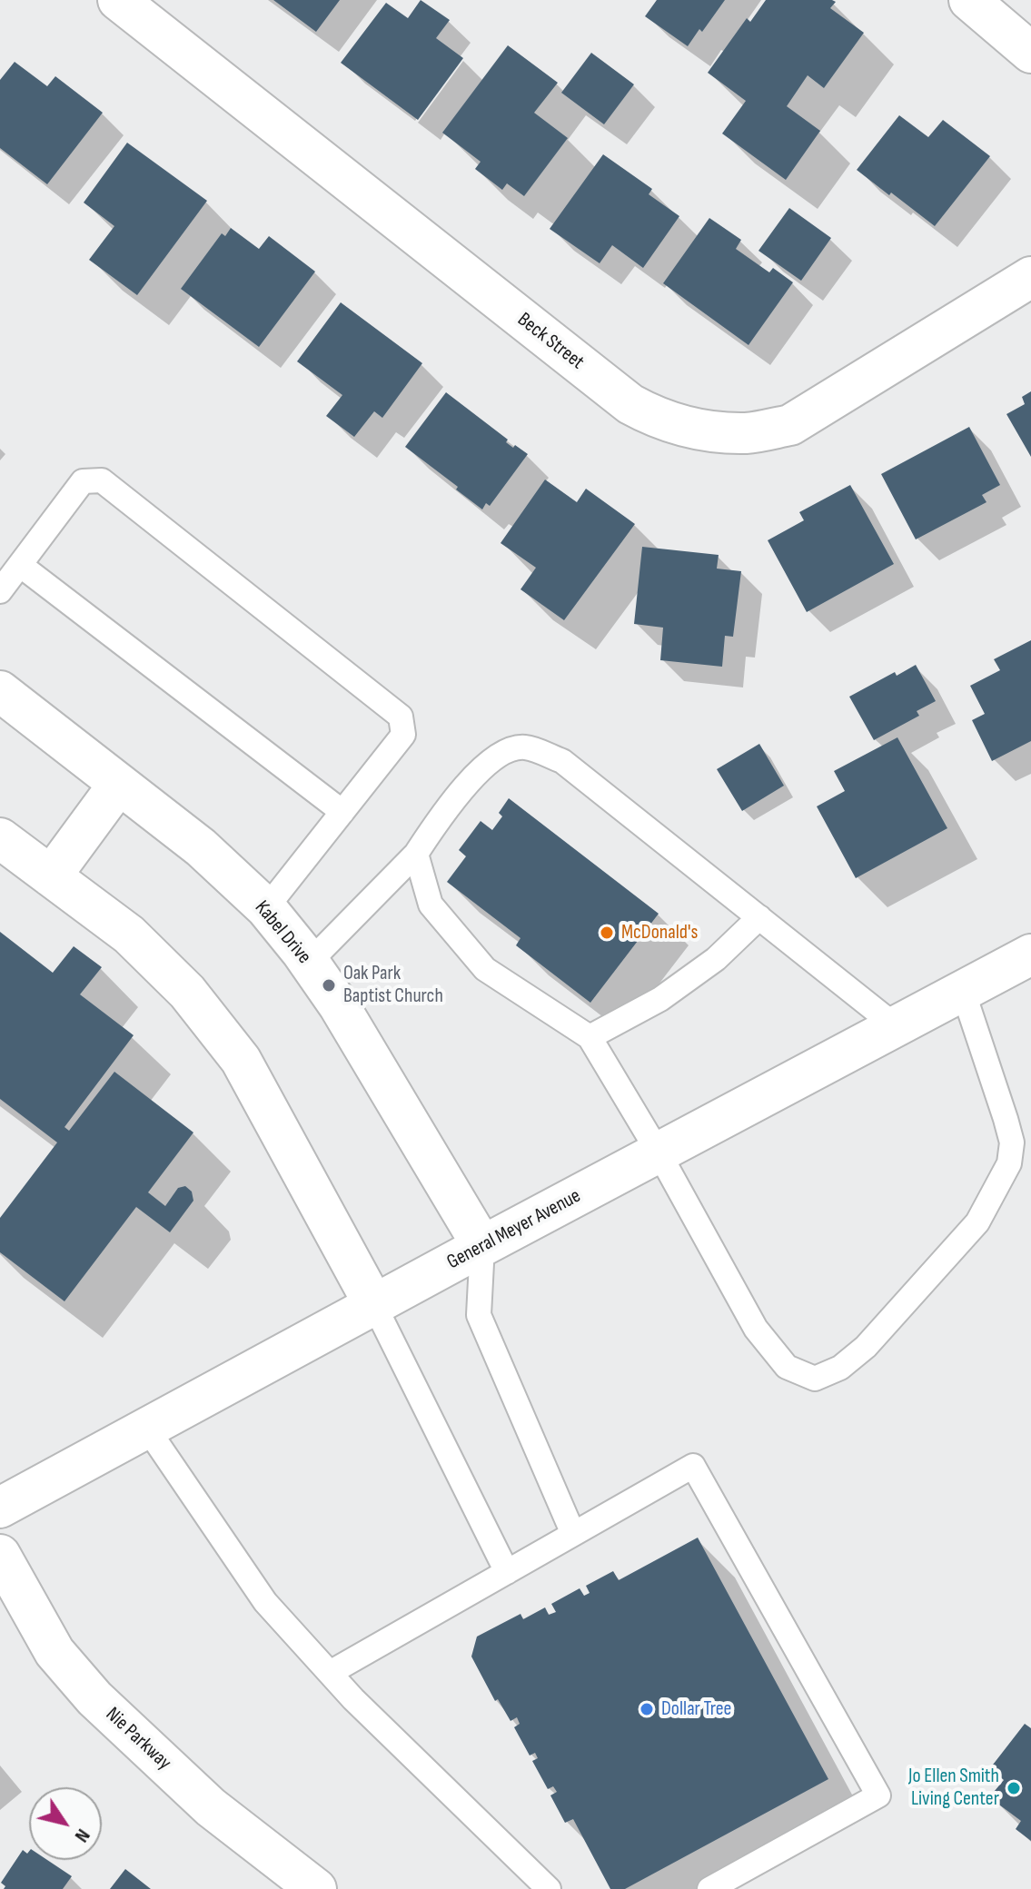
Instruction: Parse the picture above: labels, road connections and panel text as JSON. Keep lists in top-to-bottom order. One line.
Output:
{"streets":{"street":["Beck Street","Kabel Drive","General Meyer Avenue","Nie Parkway"]},"crossings":[["Kabel Drive","General Meyer Avenue"]],"places":["McDonald's","Oak Park Baptist Church","Dollar Tree","Jo Ellen Smith Living Center"],"north":"bottom right"}
